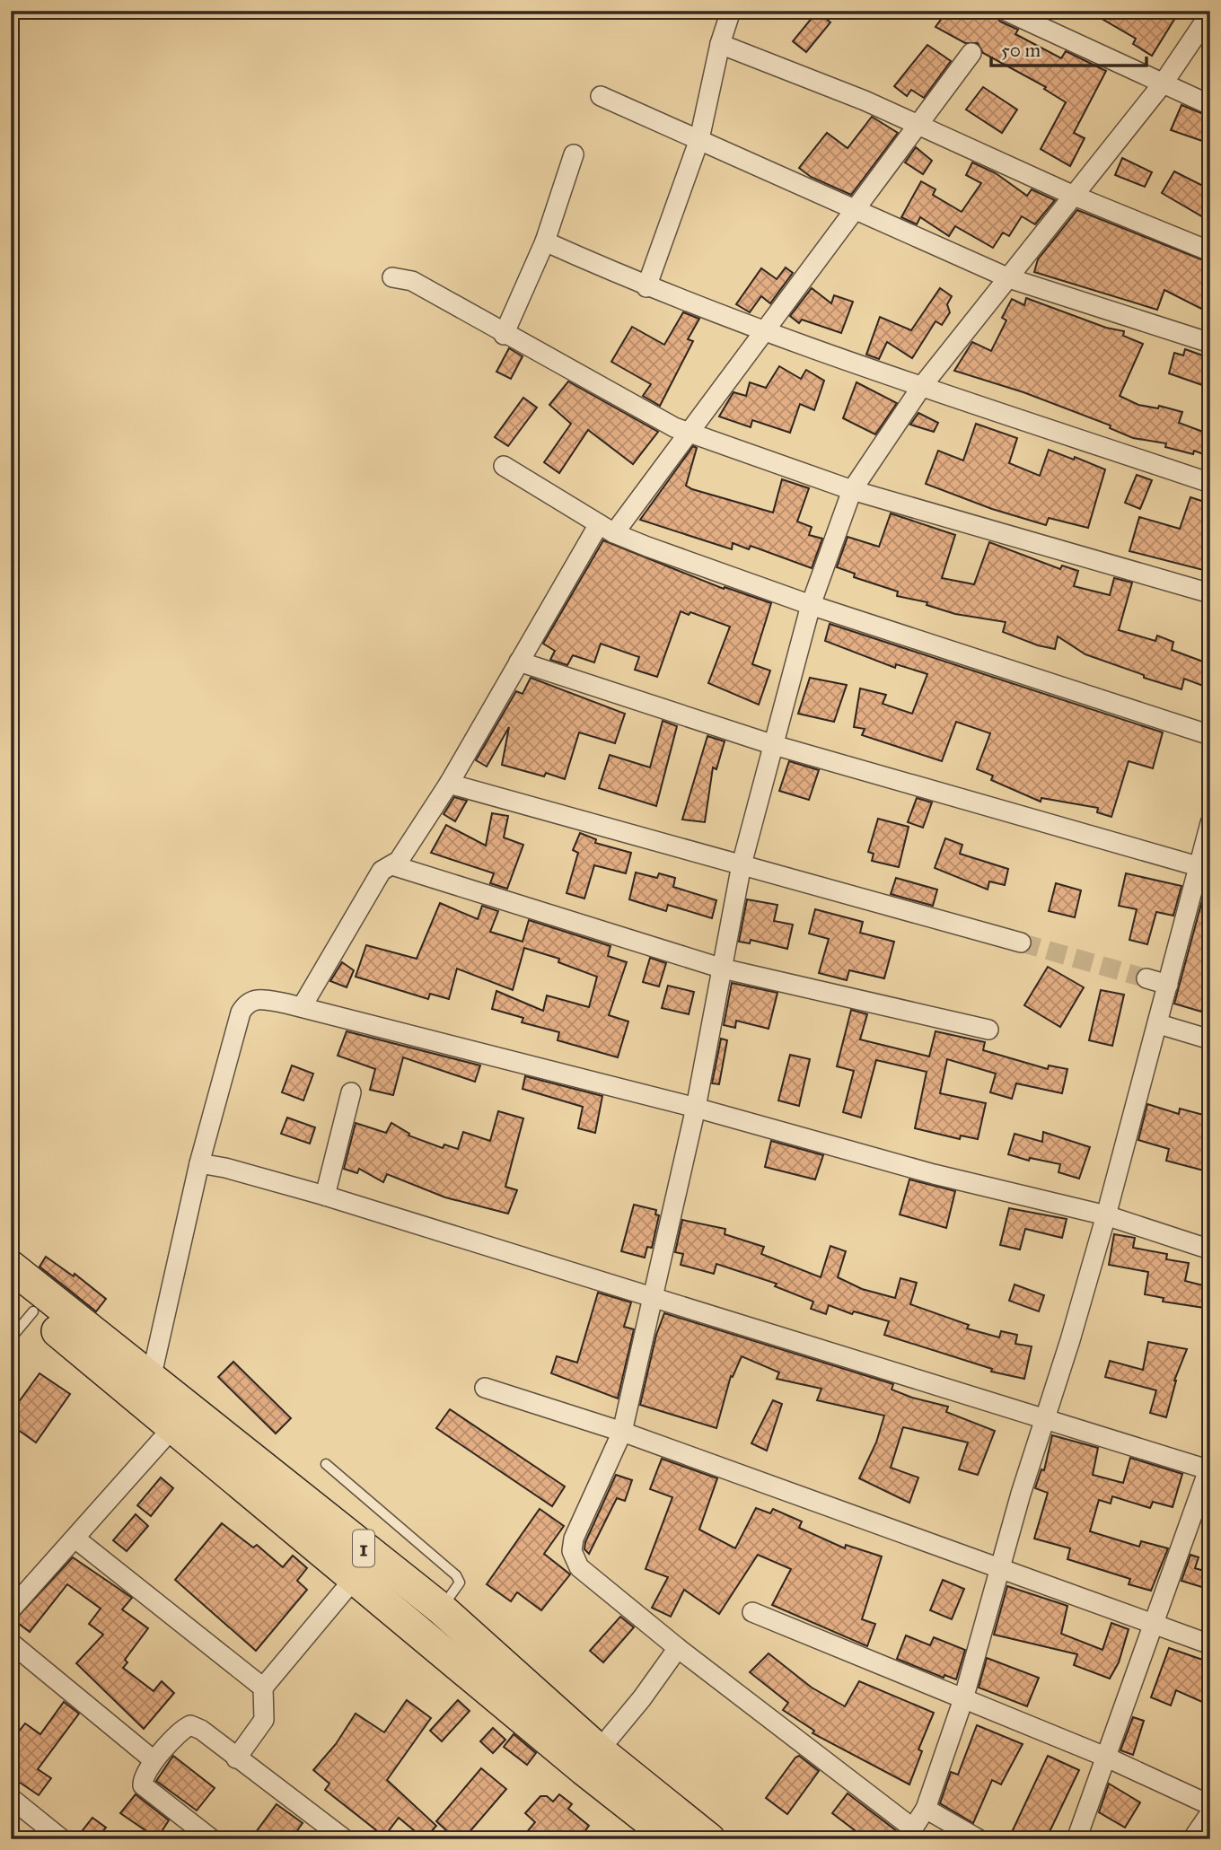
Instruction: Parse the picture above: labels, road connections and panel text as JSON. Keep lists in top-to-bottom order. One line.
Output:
{"streets":{"highway":["1"]},"scale_bar":"50 m"}
